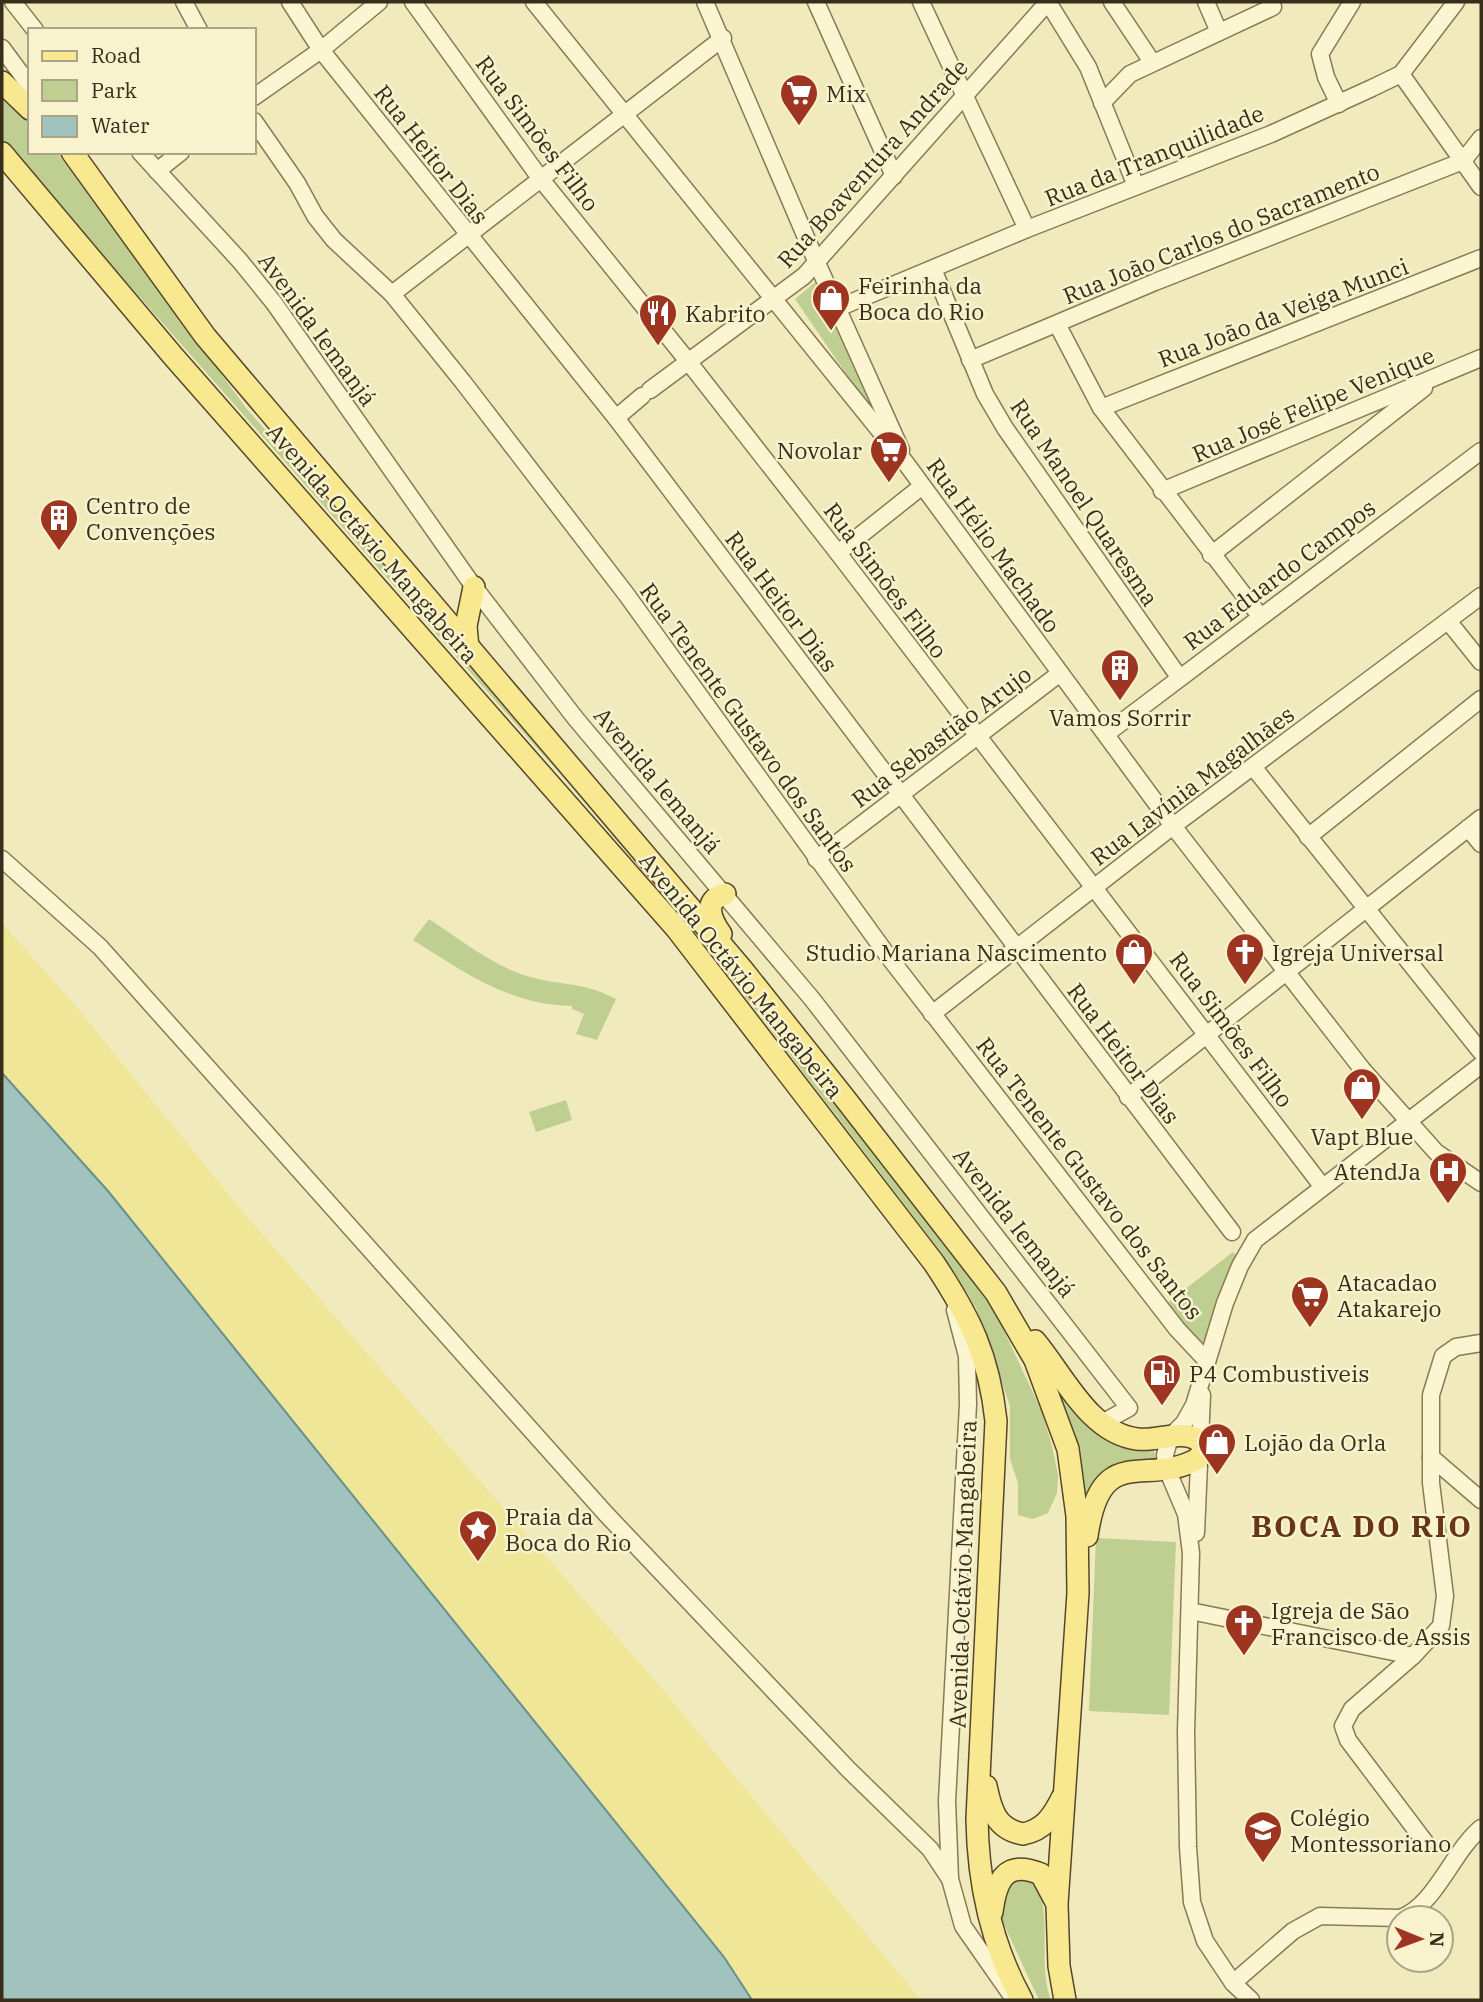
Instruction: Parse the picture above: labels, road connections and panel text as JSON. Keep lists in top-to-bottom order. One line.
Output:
{"streets":{"main road":["Avenida Octávio Mangabeira"],"street":["Rua Simões Filho","Rua Heitor Dias","Rua da Tranquilidade","Rua Boaventura Andrade","Rua João Carlos do Sacramento","Rua João da Veiga Munci","Avenida Iemanjá","Rua José Felipe Venique","Rua Manoel Quaresma","Rua Hélio Machado","Rua Eduardo Campos","Rua Tenente Gustavo dos Santos","Rua Sebastião Arujo","Rua Lavínia Magalhães"]},"crossings":[["Rua Simões Filho","Rua Boaventura Andrade"],["Rua Simões Filho","Rua Sebastião Arujo"],["Rua Simões Filho","Rua Lavínia Magalhães"],["Rua Heitor Dias","Rua Boaventura Andrade"],["Rua Heitor Dias","Rua Sebastião Arujo"],["Rua Heitor Dias","Rua Lavínia Magalhães"],["Rua da Tranquilidade","Rua Manoel Quaresma"],["Rua Boaventura Andrade","Rua Hélio Machado"],["Rua João Carlos do Sacramento","Rua Manoel Quaresma"],["Rua Manoel Quaresma","Rua Eduardo Campos"],["Rua Hélio Machado","Rua Eduardo Campos"],["Rua Hélio Machado","Rua Sebastião Arujo"],["Rua Hélio Machado","Rua Lavínia Magalhães"],["Rua Tenente Gustavo dos Santos","Rua Sebastião Arujo"],["Rua Tenente Gustavo dos Santos","Rua Lavínia Magalhães"]],"districts":["BOCA DO RIO"],"places":{"supermarket":["Mix","Novolar","Atacadao Atakarejo"],"shop":["Feirinha da Boca do Rio","Studio Mariana Nascimento","Vapt Blue","Lojão da Orla"],"restaurant":["Kabrito"],"building":["Centro de Convenções","Vamos Sorrir"],"church":["Igreja Universal","Igreja de São Francisco de Assis"],"hospital":["AtendJa"],"fuel station":["P4 Combustiveis"],"place":["Praia da Boca do Rio"],"school or university":["Colégio Montessoriano"]},"legend":["Road","Park","Water"],"north":"right"}
